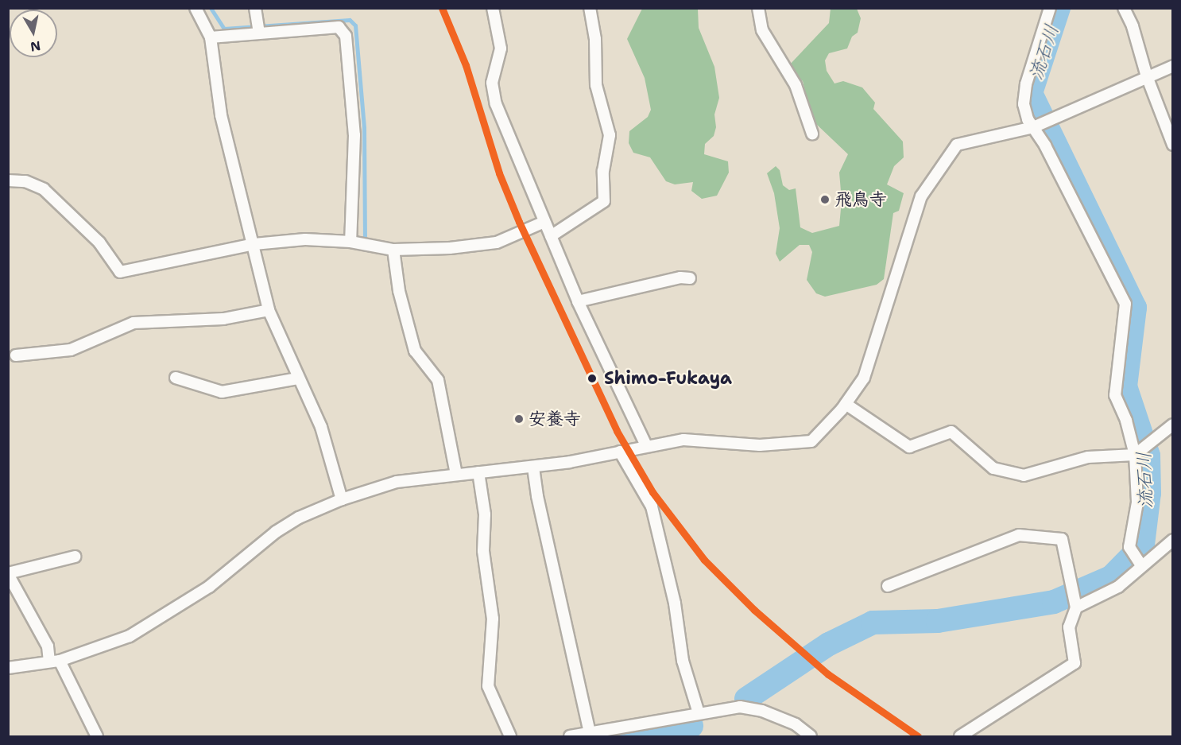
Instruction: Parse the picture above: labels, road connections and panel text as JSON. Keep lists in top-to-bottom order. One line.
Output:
{"water":["流石川"],"places":["飛鳥寺","Shimo-Fukaya","安養寺"],"north":"bottom"}
